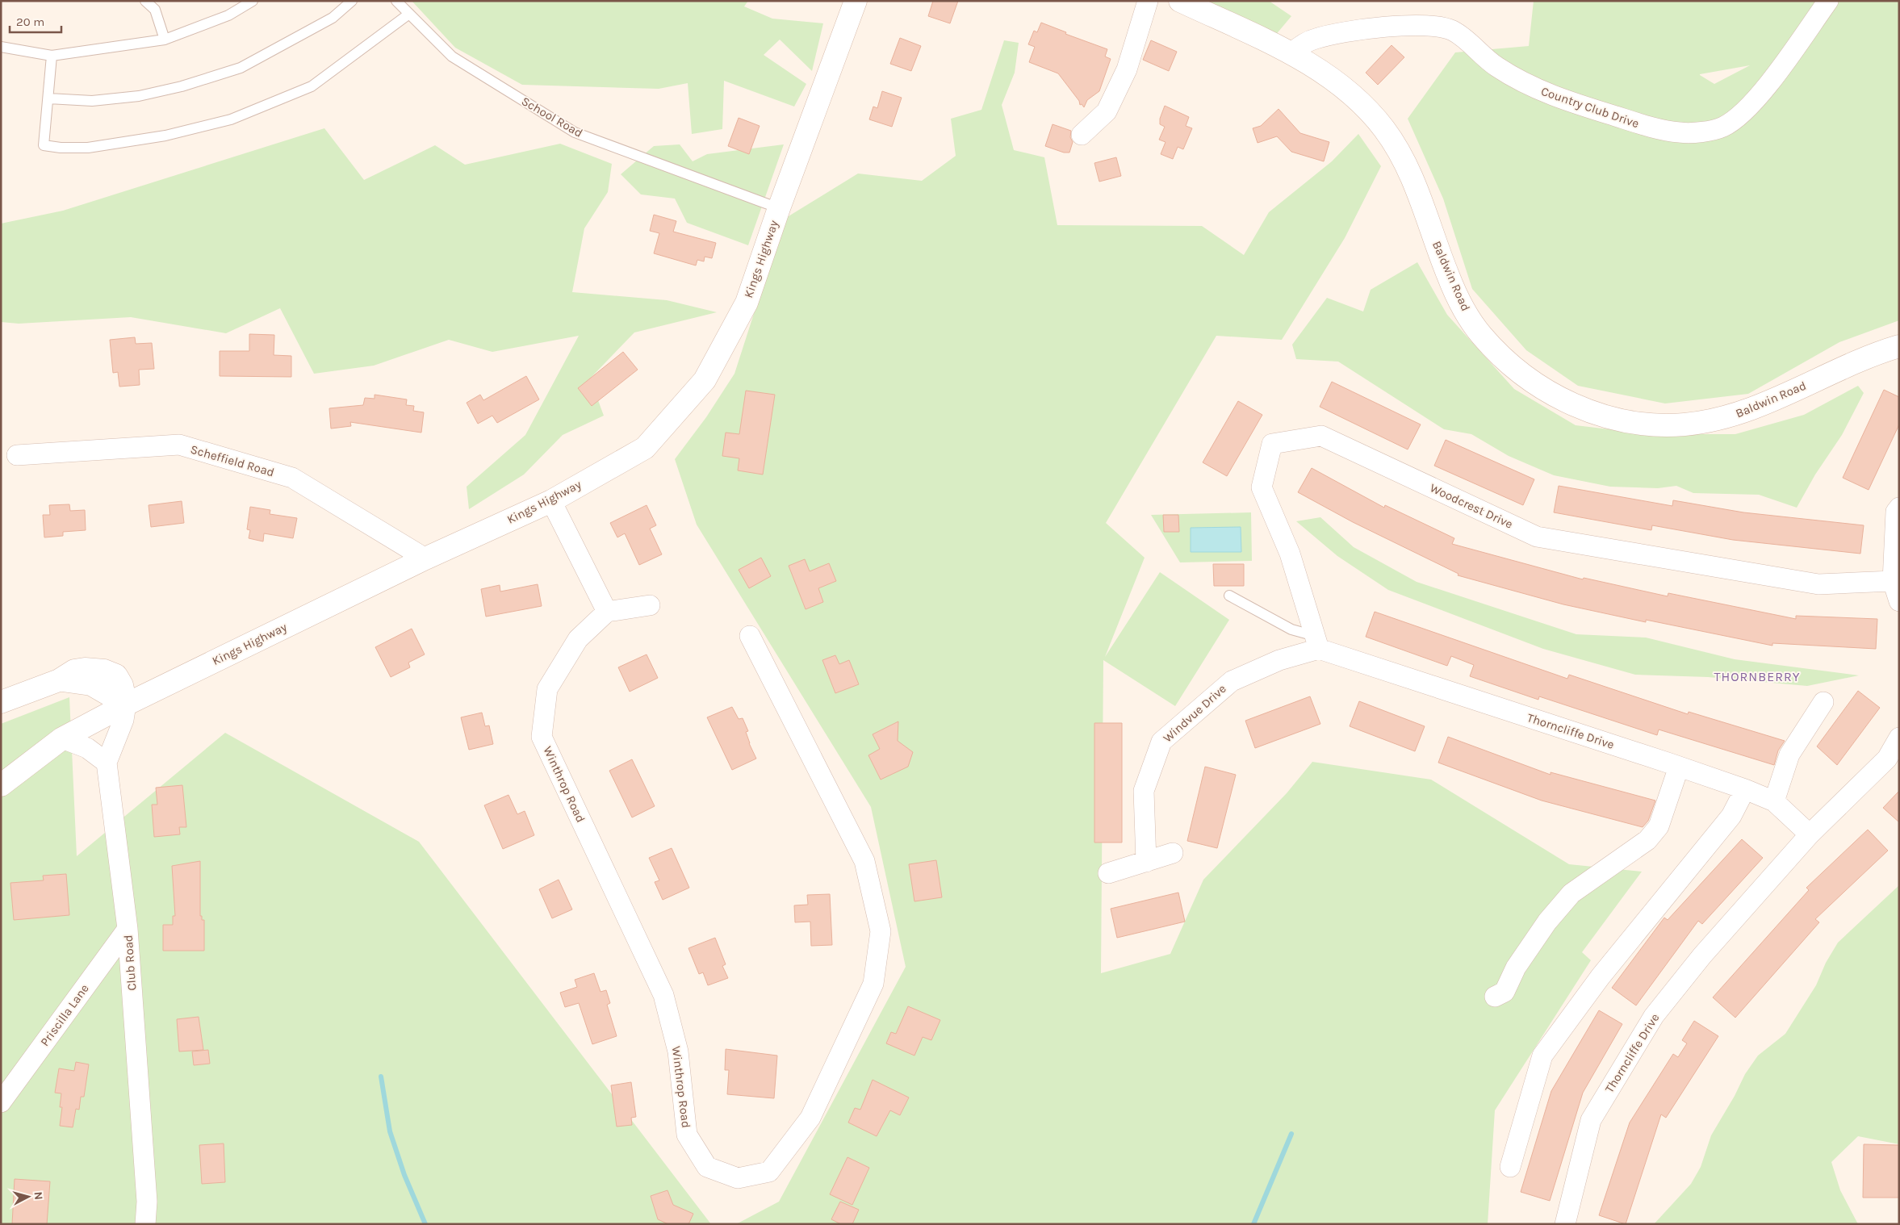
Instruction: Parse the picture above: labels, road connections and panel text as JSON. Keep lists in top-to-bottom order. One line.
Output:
{"streets":{"street":["Country Club Drive","Kings Highway","Baldwin Road","Scheffield Road","Woodcrest Drive","Windvue Drive","Thorncliffe Drive","Winthrop Road","Club Road","Priscilla Lane"],"lane":["School Road"]},"crossings":[["Country Club Drive","Baldwin Road"],["School Road","Kings Highway"],["Kings Highway","Scheffield Road"],["Kings Highway","Club Road"],["Woodcrest Drive","Windvue Drive"],["Woodcrest Drive","Thorncliffe Drive"],["Windvue Drive","Thorncliffe Drive"],["Club Road","Priscilla Lane"]],"districts":["THORNBERRY"],"scale_bar":"20 m","north":"right"}
